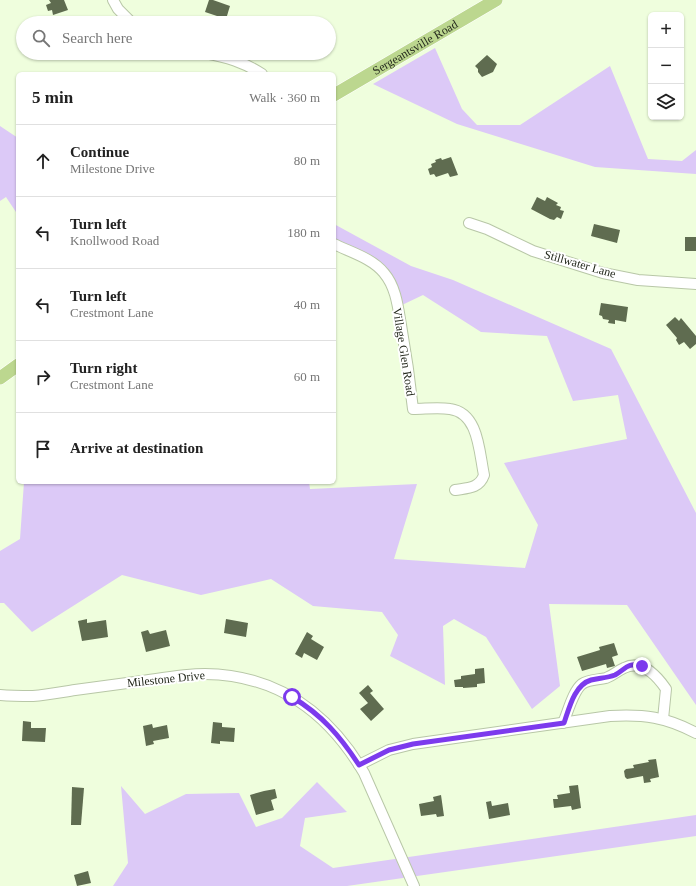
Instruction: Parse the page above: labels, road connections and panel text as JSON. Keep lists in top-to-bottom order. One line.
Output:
{"streets":{"main road":["Sergeantsville Road"],"street":["Stillwater Lane","Village Glen Road","Milestone Drive"]},"page":{"map_buttons":["+","−"],"search":"Search here","heading":["5 min","Walk · 360 m"],"list":[["Continue","Milestone Drive","80 m"],["Turn left","Knollwood Road","180 m"],["Turn left","Crestmont Lane","40 m"],["Turn right","Crestmont Lane","60 m"],"Arrive at destination"]}}
